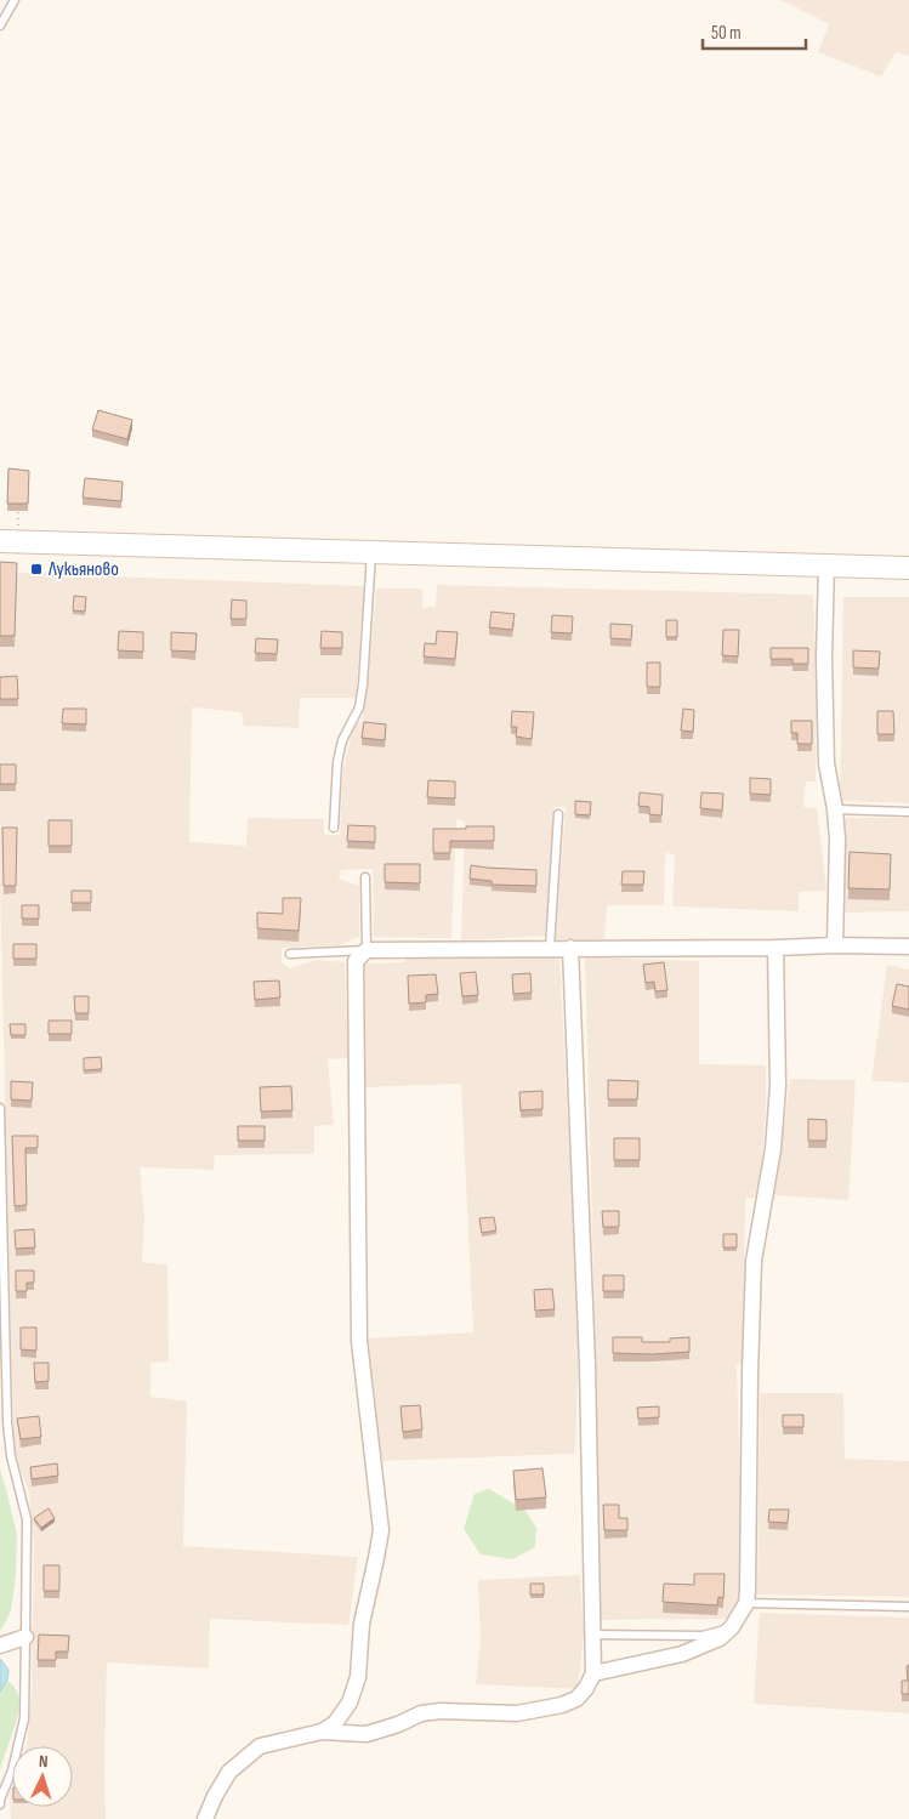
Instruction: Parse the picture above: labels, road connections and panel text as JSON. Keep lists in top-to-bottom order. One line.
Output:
{"places":{"transit":["Лукьяново"]},"scale_bar":"50 m","north":"top"}
